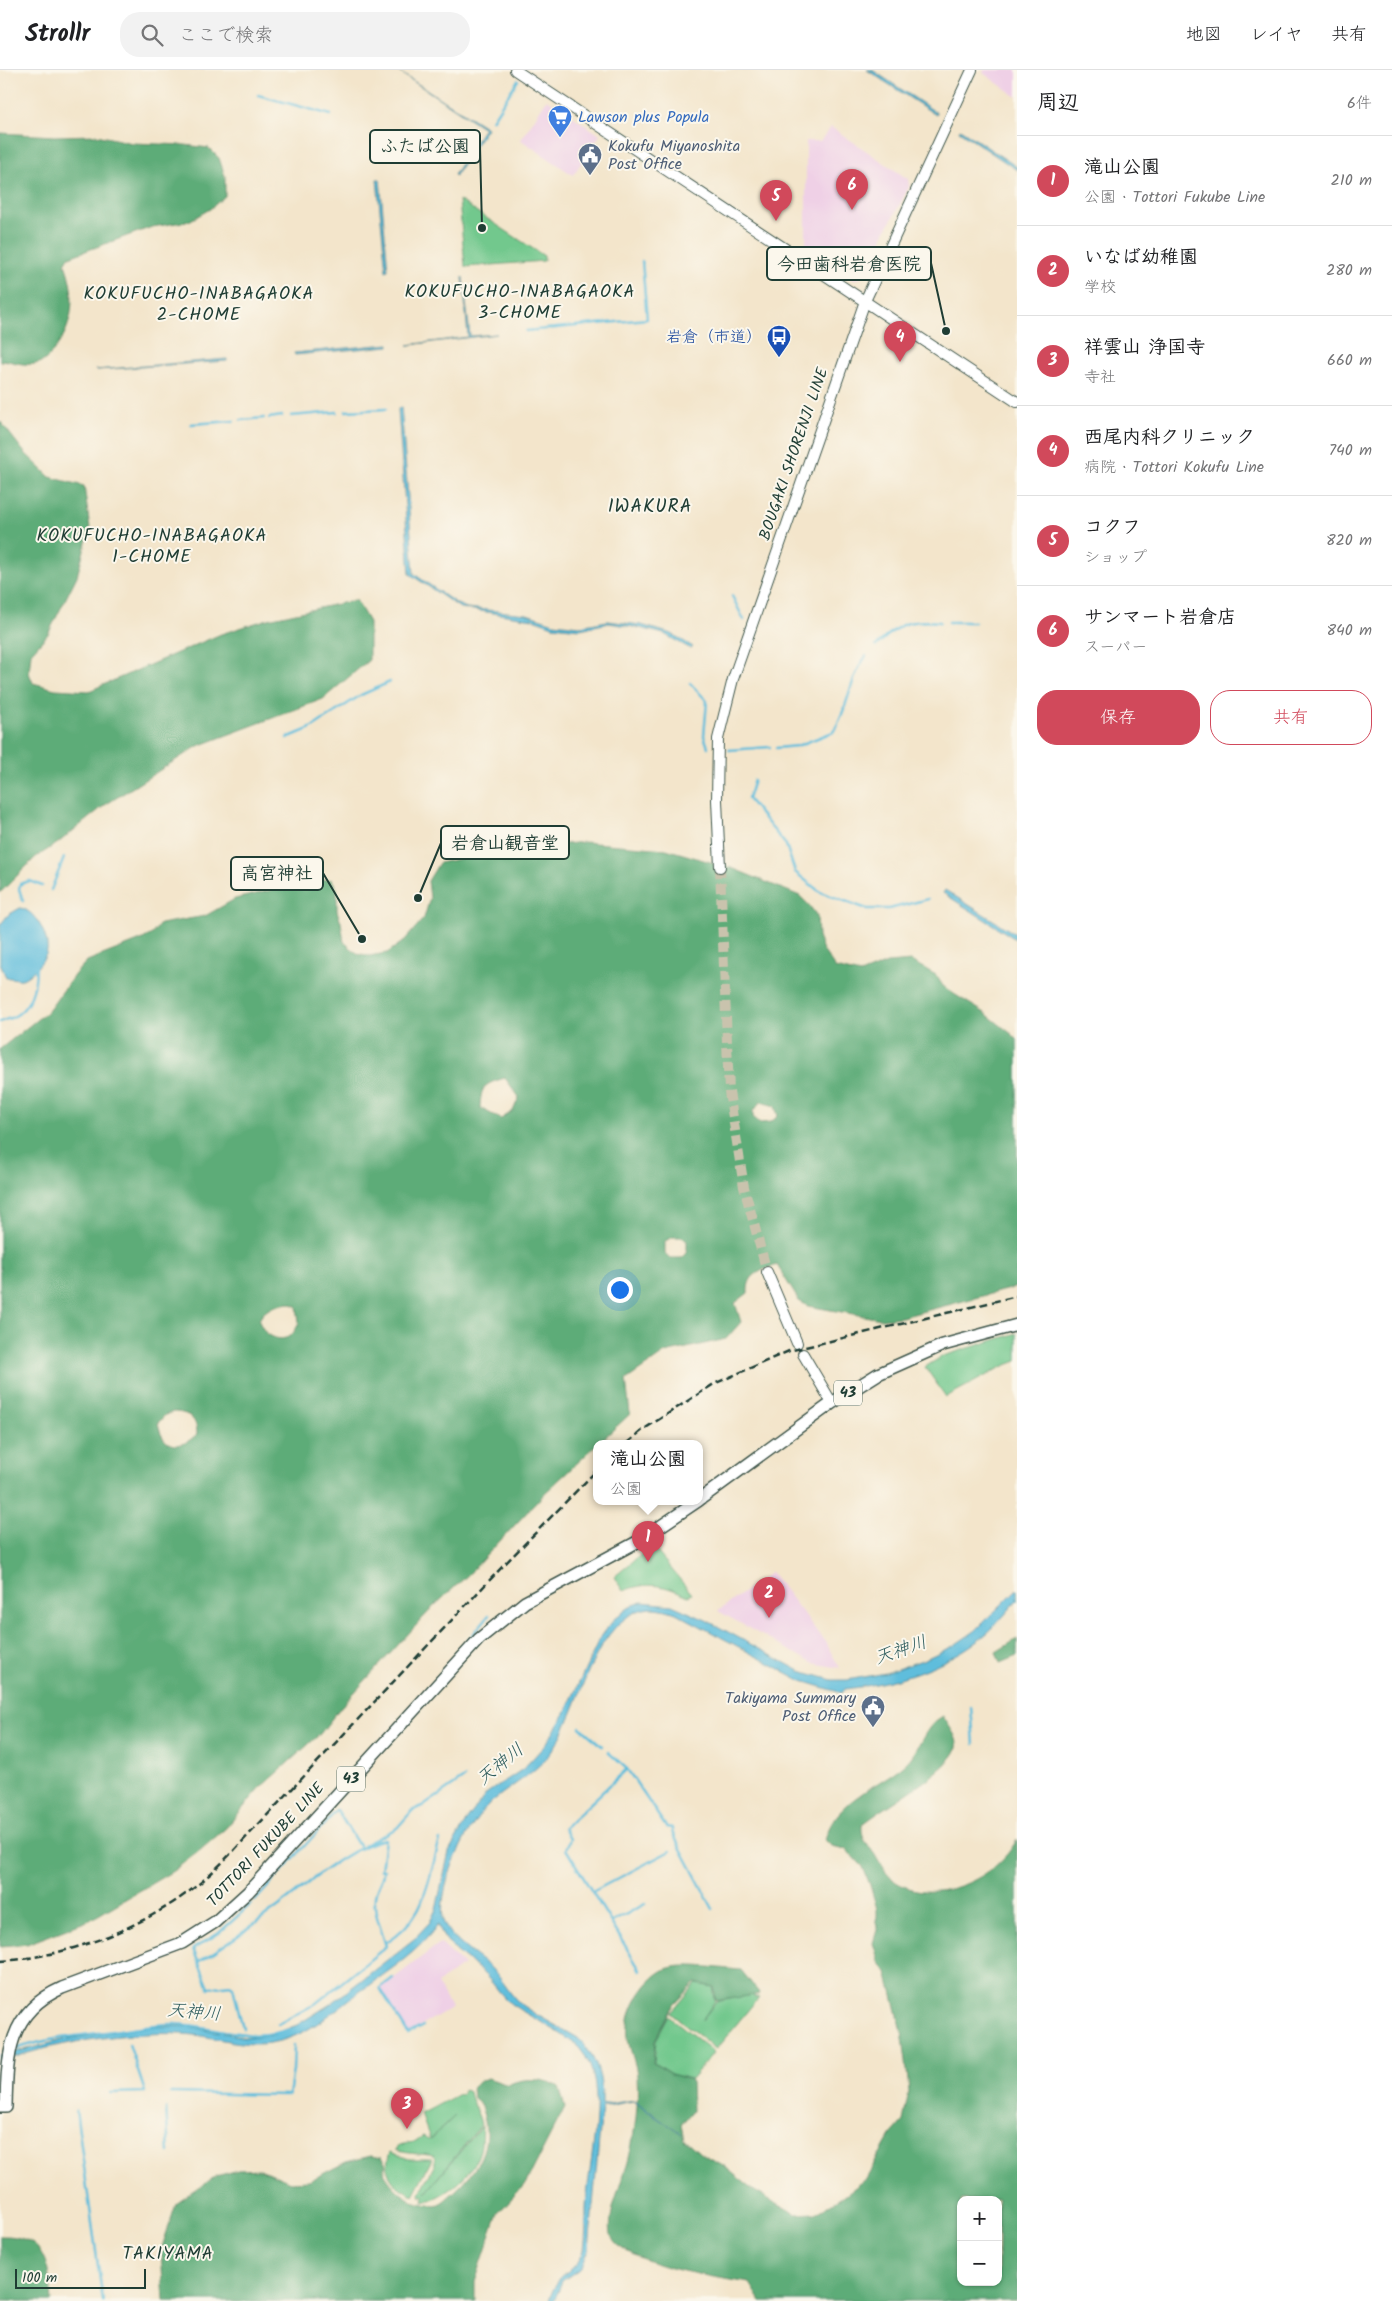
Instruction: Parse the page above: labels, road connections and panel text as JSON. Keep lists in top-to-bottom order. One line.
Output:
{"streets":{"main road":["BOUGAKI SHORENJI LINE","43","TOTTORI FUKUBE LINE"]},"districts":["KOKUFUCHO-INABAGAOKA 3-CHOME","KOKUFUCHO-INABAGAOKA 2-CHOME","IWAKURA","KOKUFUCHO-INABAGAOKA 1-CHOME","TAKIYAMA"],"water":["天神川"],"places":{"supermarket":["Lawson plus Popula"],"public building":["Kokufu Miyanoshita Post Office","Takiyama Summary Post Office"],"other":["ふたば公園","今田歯科岩倉医院","岩倉山観音堂","高宮神社"],"bus stop":["岩倉（市道）"]},"scale_bar":"100 m","page":{"header":"Strollr","search":"ここで検索","nav":["地図","レイヤ","共有"],"heading":["周辺","6件"],"list":[{"mark":"1","name":"滝山公園","note":"公園 · Tottori Fukube Line","value":"210 m"},{"mark":"2","name":"いなば幼稚園","note":"学校","value":"280 m"},{"mark":"3","name":"祥雲山 浄国寺","note":"寺社","value":"660 m"},{"mark":"4","name":"西尾内科クリニック","note":"病院 · Tottori Kokufu Line","value":"740 m"},{"mark":"5","name":"コクフ","note":"ショップ","value":"820 m"},{"mark":"6","name":"サンマート岩倉店","note":"スーパー","value":"840 m"}],"pins":["6","5","4","1","2","3"],"buttons":["保存","共有"],"popup":["滝山公園","公園"],"map_buttons":["+","−"],"scale":"100 m"}}
